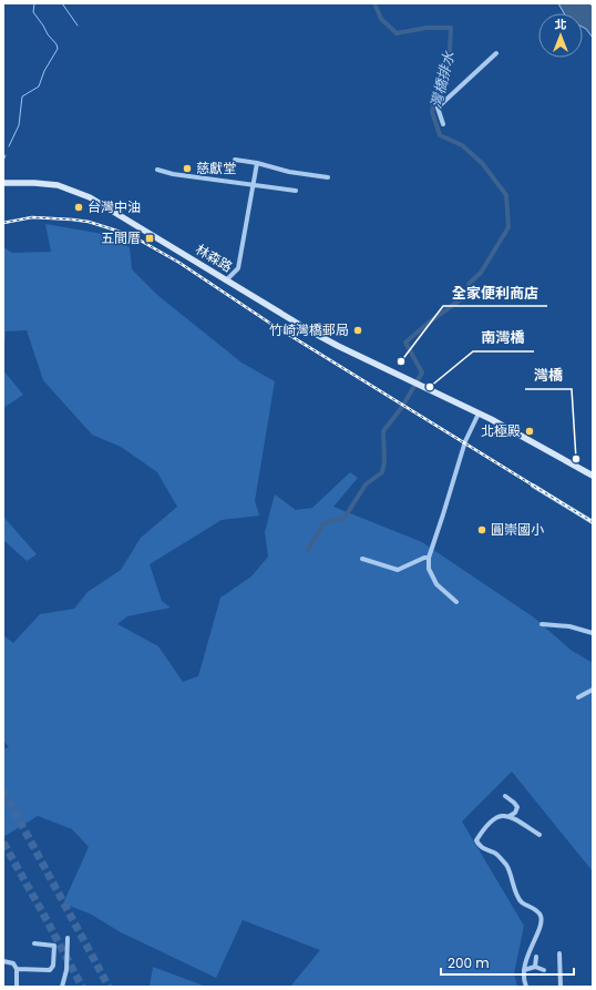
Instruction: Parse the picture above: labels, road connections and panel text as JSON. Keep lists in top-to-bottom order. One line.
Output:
{"streets":{"main road":["林森路"]},"water":["灣橋排水"],"places":{"other":["慈獻堂","台灣中油","竹崎灣橋郵局","全家便利商店","南灣橋","北極殿","灣橋","圓崇國小"],"transit":["五間厝"]},"scale_bar":"200 m","north":"top"}
